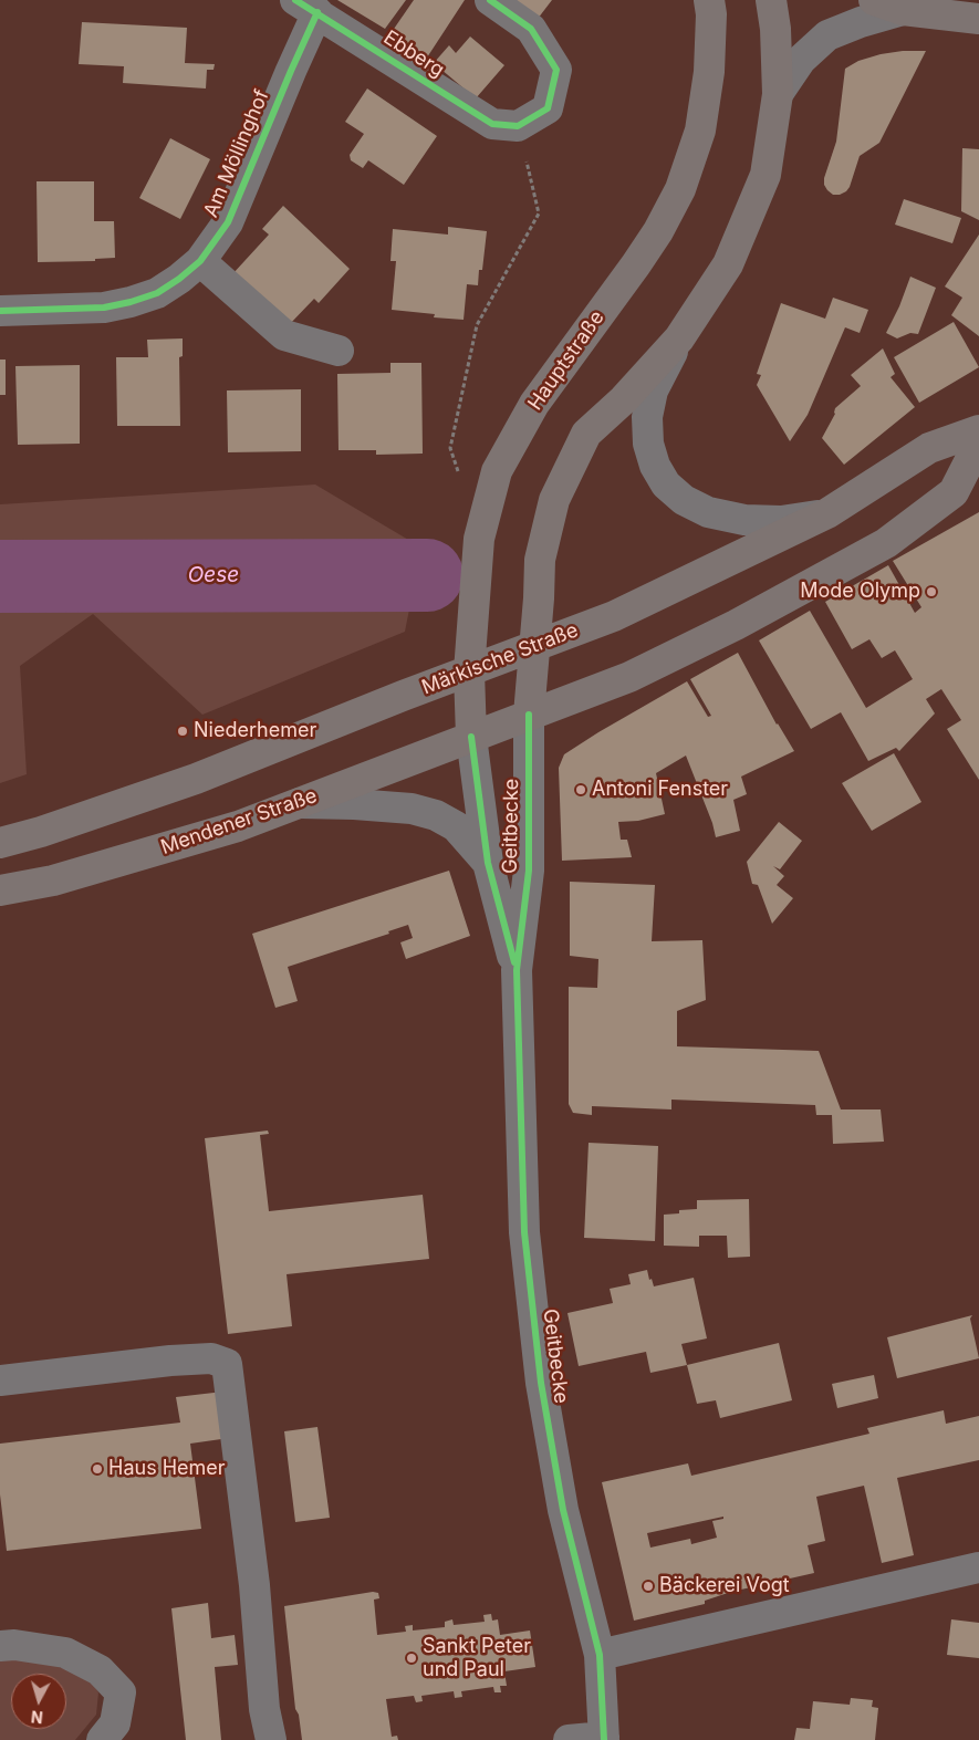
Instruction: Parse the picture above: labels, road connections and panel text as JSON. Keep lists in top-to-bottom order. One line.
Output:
{"streets":{"main road":["Hauptstraße","Märkische Straße","Mendener Straße"],"street":["Ebberg","Am Möllinghof","Geitbecke"]},"crossings":[["Ebberg","Am Möllinghof"],["Hauptstraße","Märkische Straße"],["Hauptstraße","Mendener Straße"],["Hauptstraße","Geitbecke"],["Mendener Straße","Geitbecke"]],"water":["Oese"],"places":["Mode Olymp","Niederhemer","Antoni Fenster","Haus Hemer","Bäckerei Vogt","Sankt Peter und Paul"],"north":"bottom"}
